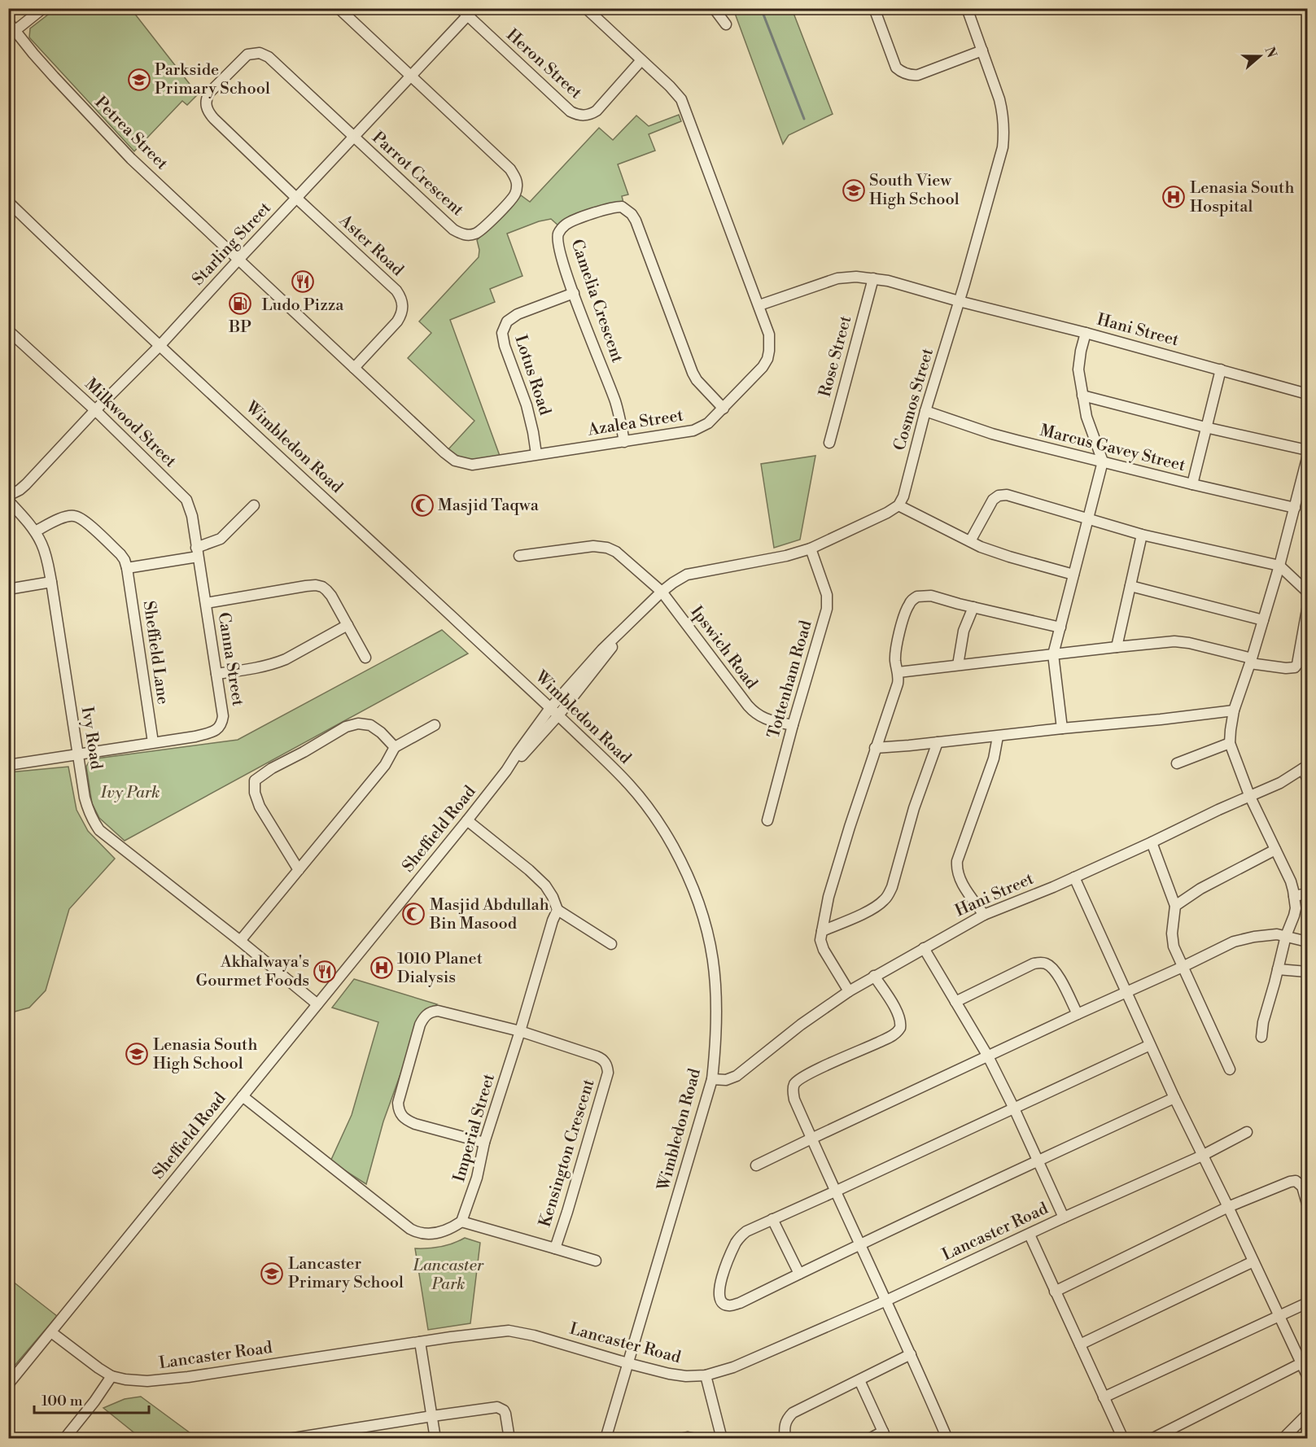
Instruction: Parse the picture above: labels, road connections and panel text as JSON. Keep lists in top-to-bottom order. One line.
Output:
{"streets":{"street":["Heron Street","Petrea Street","Parrot Crescent","Starling Street","Aster Road","Camelia Crescent","Hani Street","Rose Street","Lotus Road","Cosmos Street","Milkwood Street","Azalea Street","Wimbledon Road","Marcus Gavey Street","Ipswich Road","Sheffield Lane","Canna Street","Tottenham Road","Ivy Road","Sheffield Road","Imperial Street","Kensington Crescent","Lancaster Road"]},"crossings":[["Heron Street","Starling Street"],["Heron Street","Azalea Street"],["Petrea Street","Starling Street"],["Petrea Street","Azalea Street"],["Parrot Crescent","Starling Street"],["Parrot Crescent","Aster Road"],["Starling Street","Aster Road"],["Starling Street","Milkwood Street"],["Starling Street","Azalea Street"],["Starling Street","Wimbledon Road"],["Aster Road","Azalea Street"],["Camelia Crescent","Lotus Road"],["Camelia Crescent","Azalea Street"],["Hani Street","Rose Street"],["Hani Street","Cosmos Street"],["Hani Street","Azalea Street"],["Hani Street","Wimbledon Road"],["Lotus Road","Azalea Street"],["Cosmos Street","Marcus Gavey Street"],["Milkwood Street","Canna Street"],["Wimbledon Road","Sheffield Road"],["Wimbledon Road","Lancaster Road"],["Ipswich Road","Tottenham Road"],["Sheffield Lane","Canna Street"],["Canna Street","Ivy Road"],["Ivy Road","Sheffield Road"],["Sheffield Road","Lancaster Road"],["Imperial Street","Kensington Crescent"]],"parks":["Ivy Park","Lancaster Park"],"places":{"school or university":["Parkside Primary School","South View High School","Lenasia South High School","Lancaster Primary School"],"hospital":["Lenasia South Hospital","1010 Planet Dialysis"],"restaurant":["Ludo Pizza","Akhalwaya's Gourmet Foods"],"fuel station":["BP"],"mosque":["Masjid Taqwa","Masjid Abdullah Bin Masood"]},"scale_bar":"100 m","north":"right"}
